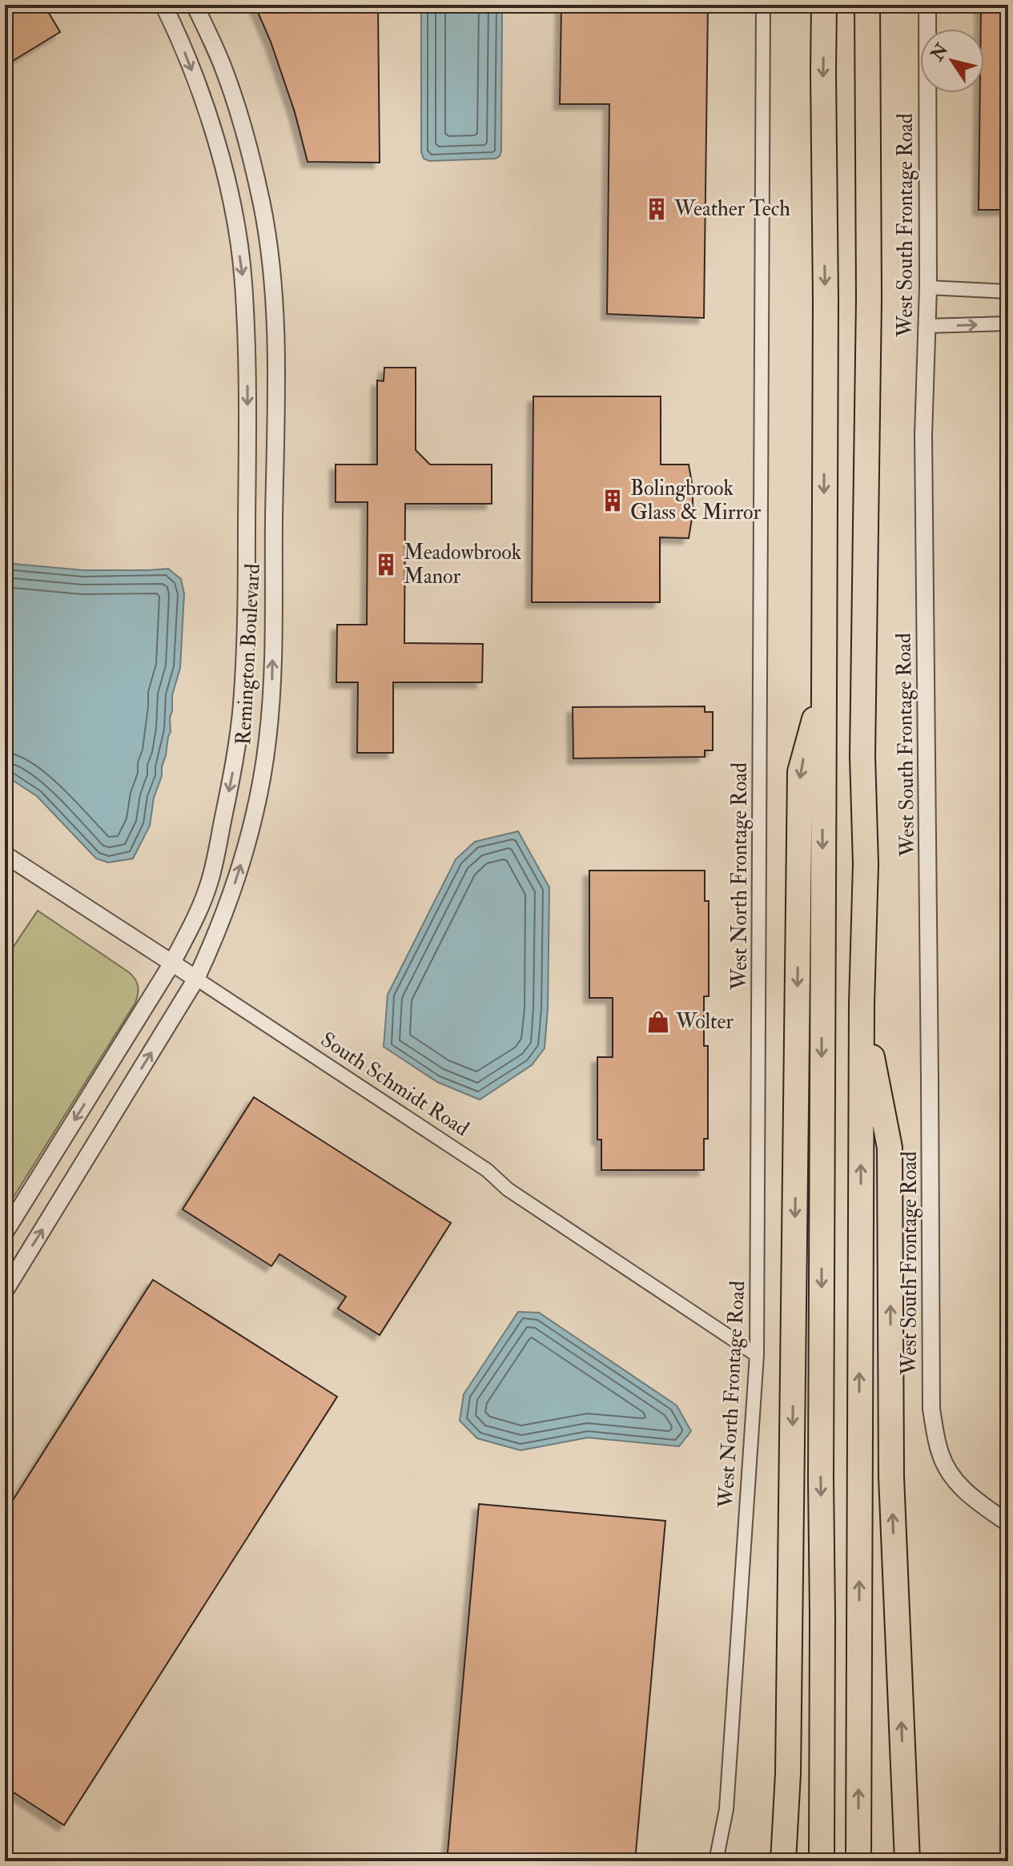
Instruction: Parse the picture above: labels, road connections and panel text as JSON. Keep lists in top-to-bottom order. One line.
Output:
{"streets":{"street":["West South Frontage Road","Remington Boulevard","West North Frontage Road","South Schmidt Road"]},"crossings":[["Remington Boulevard","South Schmidt Road"],["West North Frontage Road","South Schmidt Road"]],"places":{"building":["Weather Tech","Bolingbrook Glass & Mirror","Meadowbrook Manor"],"shop":["Wolter"]},"north":"top left"}
